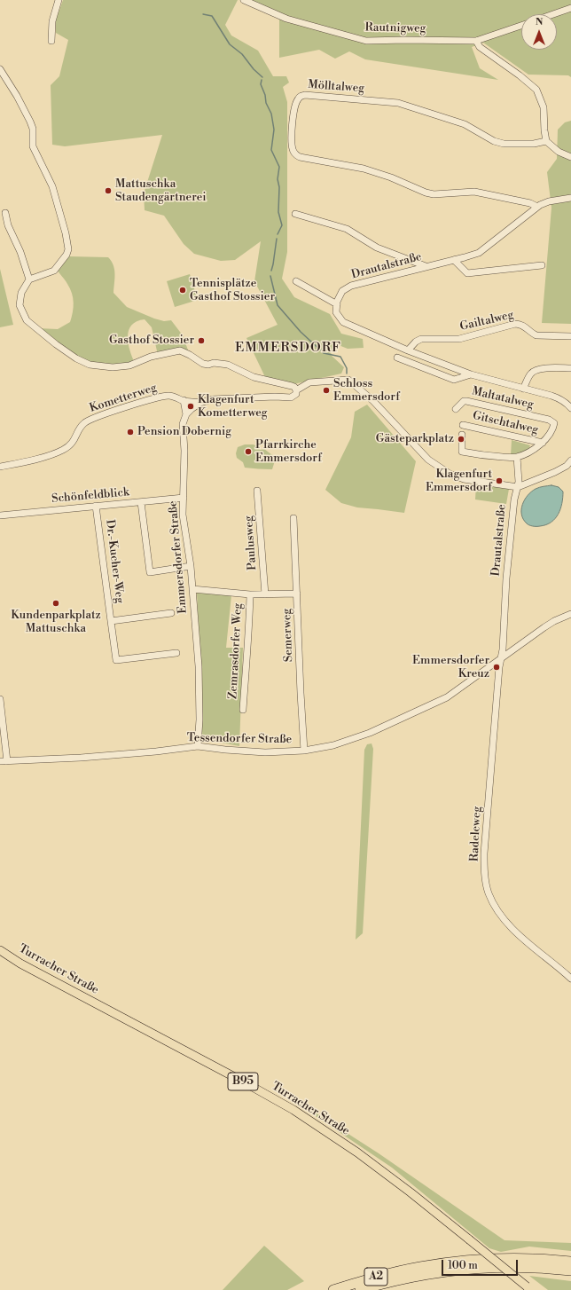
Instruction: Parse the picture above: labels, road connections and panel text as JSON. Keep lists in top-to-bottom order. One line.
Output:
{"streets":{"highway":["A2"],"main road":["Turracher Straße","B95"],"street":["Rautnigweg","Mölltalweg","Drautalstraße","Gailtalweg","Kometterweg","Maltatalweg","Gitschtalweg","Schönfeldblick","Paulusweg","Emmersdorfer Straße","Dr.-Kucher-Weg","Semerweg","Zemrasdorfer Weg","Tessendorfer Straße","Radeleweg"]},"crossings":[["Mölltalweg","Drautalstraße"],["Drautalstraße","Tessendorfer Straße"],["Drautalstraße","Radeleweg"],["Maltatalweg","Gitschtalweg"],["Schönfeldblick","Emmersdorfer Straße"],["Schönfeldblick","Dr.-Kucher-Weg"],["Emmersdorfer Straße","Tessendorfer Straße"],["Semerweg","Tessendorfer Straße"],["Tessendorfer Straße","Radeleweg"]],"districts":["EMMERSDORF"],"places":["Mattuschka Staudengärtnerei","Tennisplätze Gasthof Stossier","Gasthof Stossier","Schloss Emmersdorf","Klagenfurt Kometterweg","Pension Dobernig","Gästeparkplatz","Pfarrkirche Emmersdorf","Klagenfurt Emmersdorf","Kundenparkplatz Mattuschka","Emmersdorfer Kreuz"],"scale_bar":"100 m","north":"top"}
